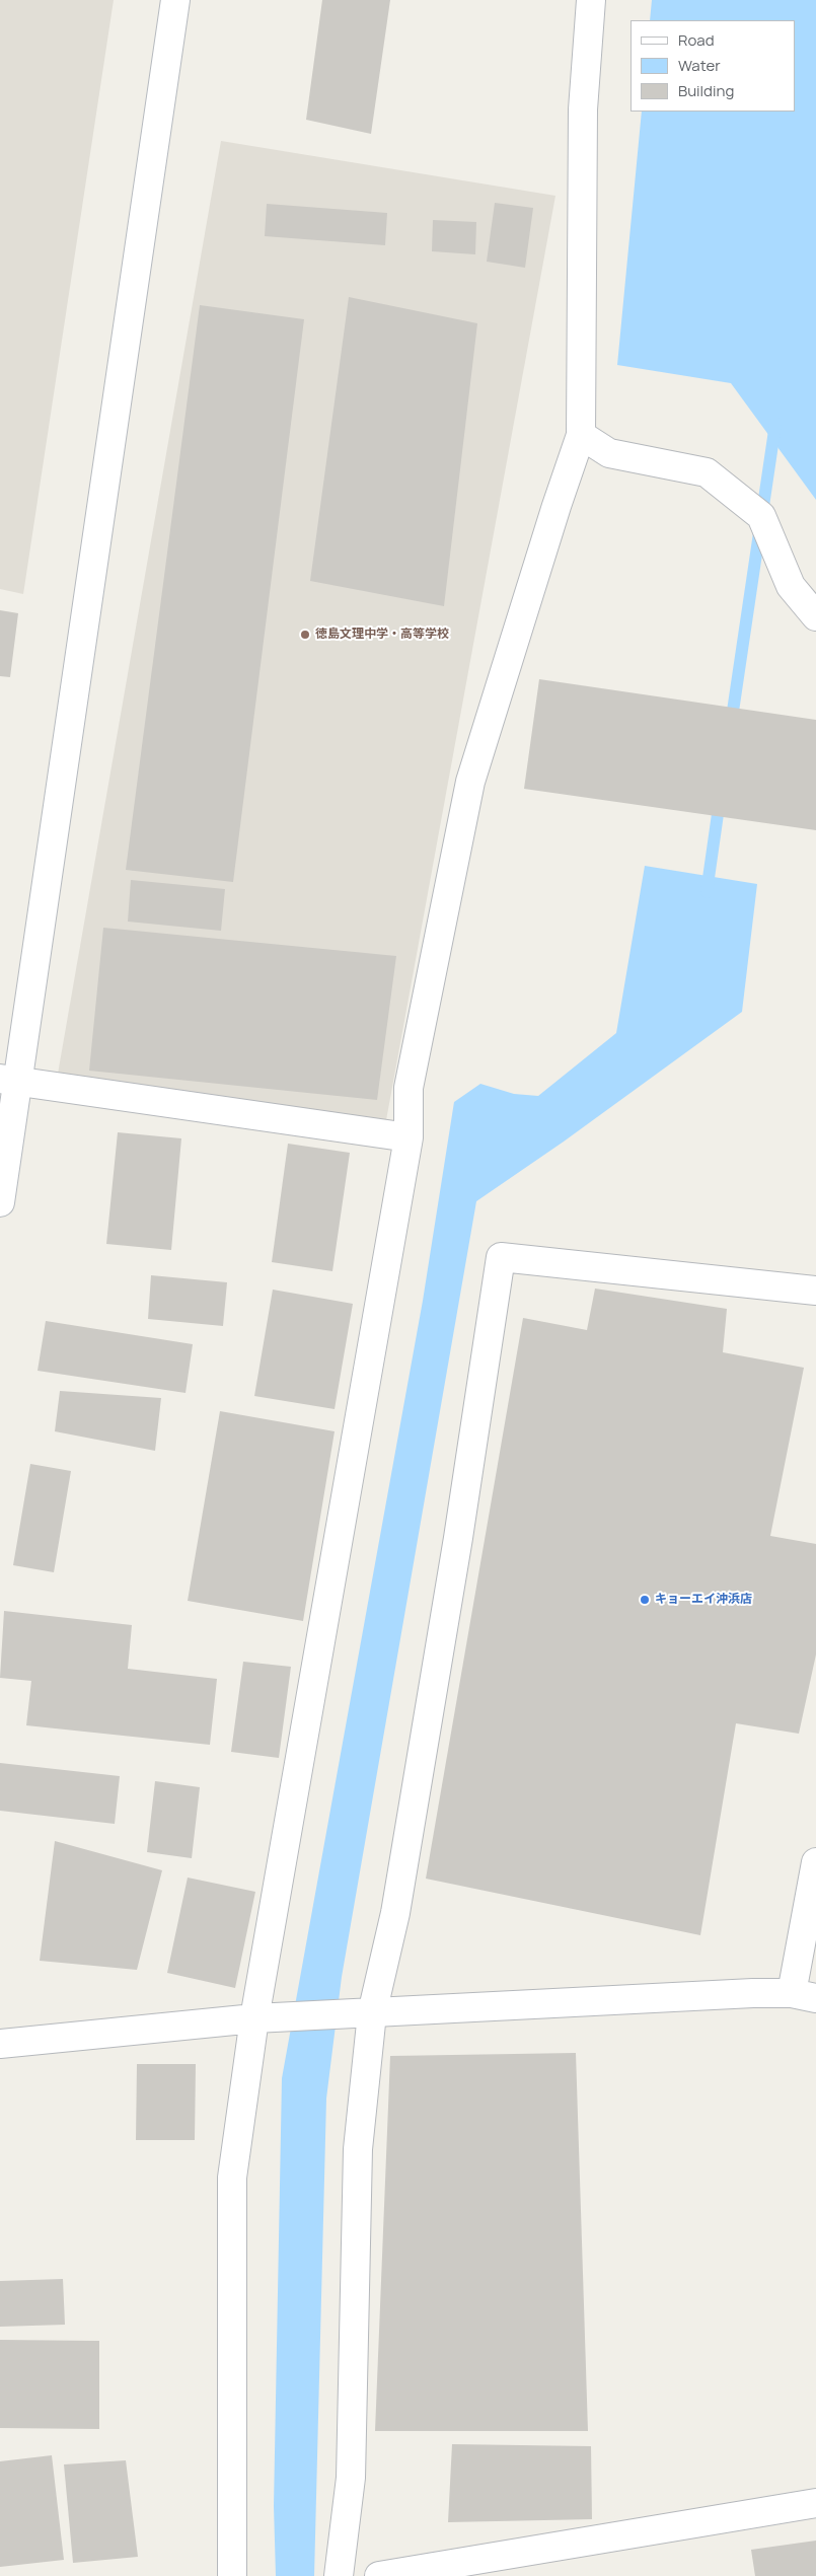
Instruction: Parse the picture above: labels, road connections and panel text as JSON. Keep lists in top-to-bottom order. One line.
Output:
{"places":["徳島文理中学・高等学校","キョーエイ沖浜店"],"legend":["Road","Water","Building"]}
